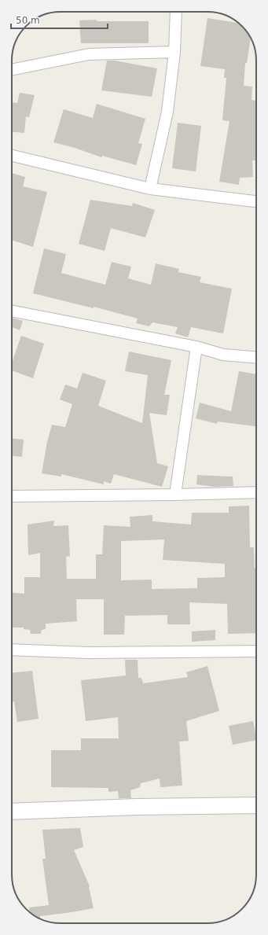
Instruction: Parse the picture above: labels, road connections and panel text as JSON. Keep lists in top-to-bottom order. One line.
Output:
{"scale_bar":"50 m"}
